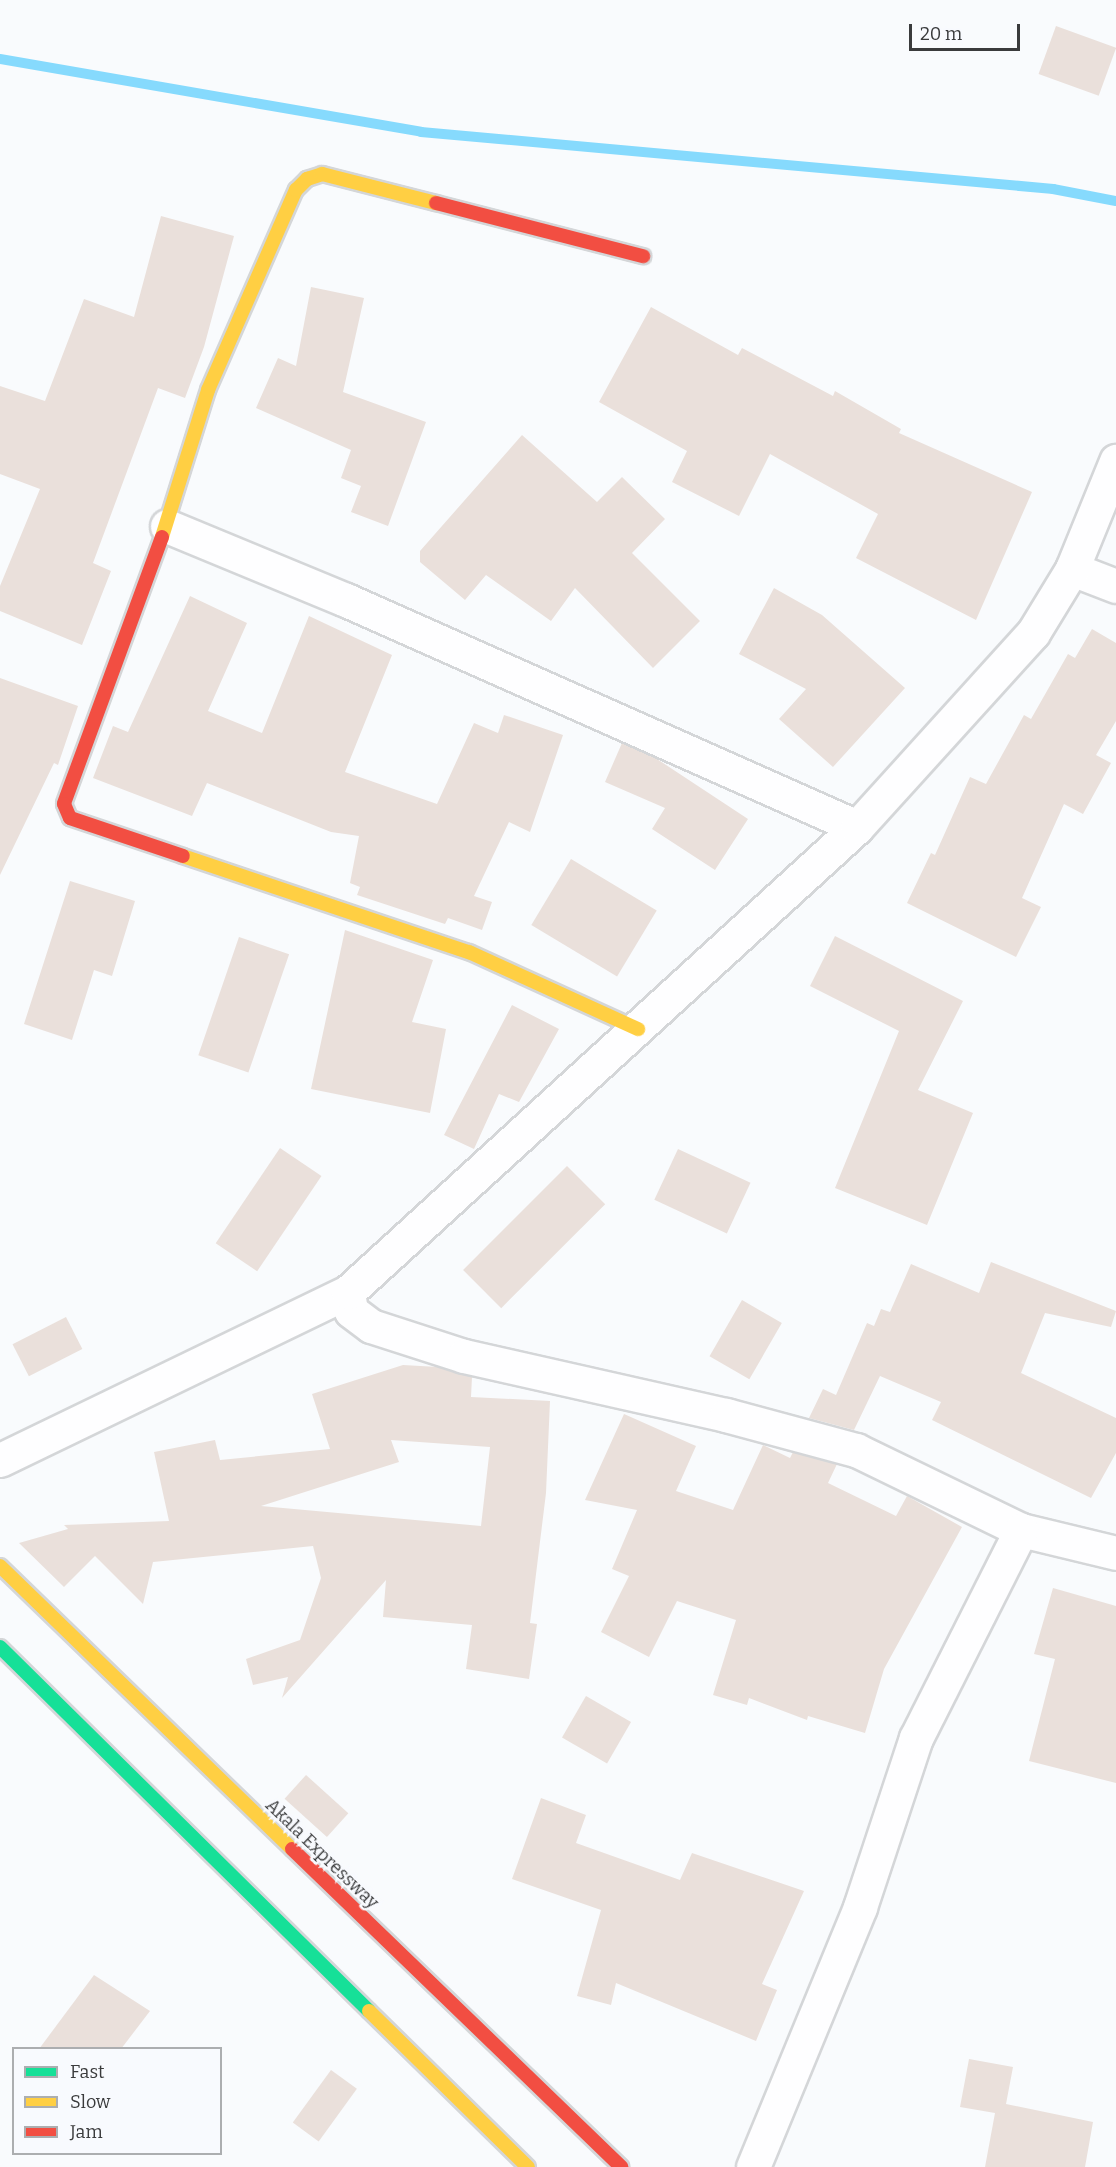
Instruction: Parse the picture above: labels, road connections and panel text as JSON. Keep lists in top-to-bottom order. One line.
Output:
{"streets":{"street":["Akala Expressway"]},"legend":["Fast","Slow","Jam"],"scale_bar":"20 m"}
